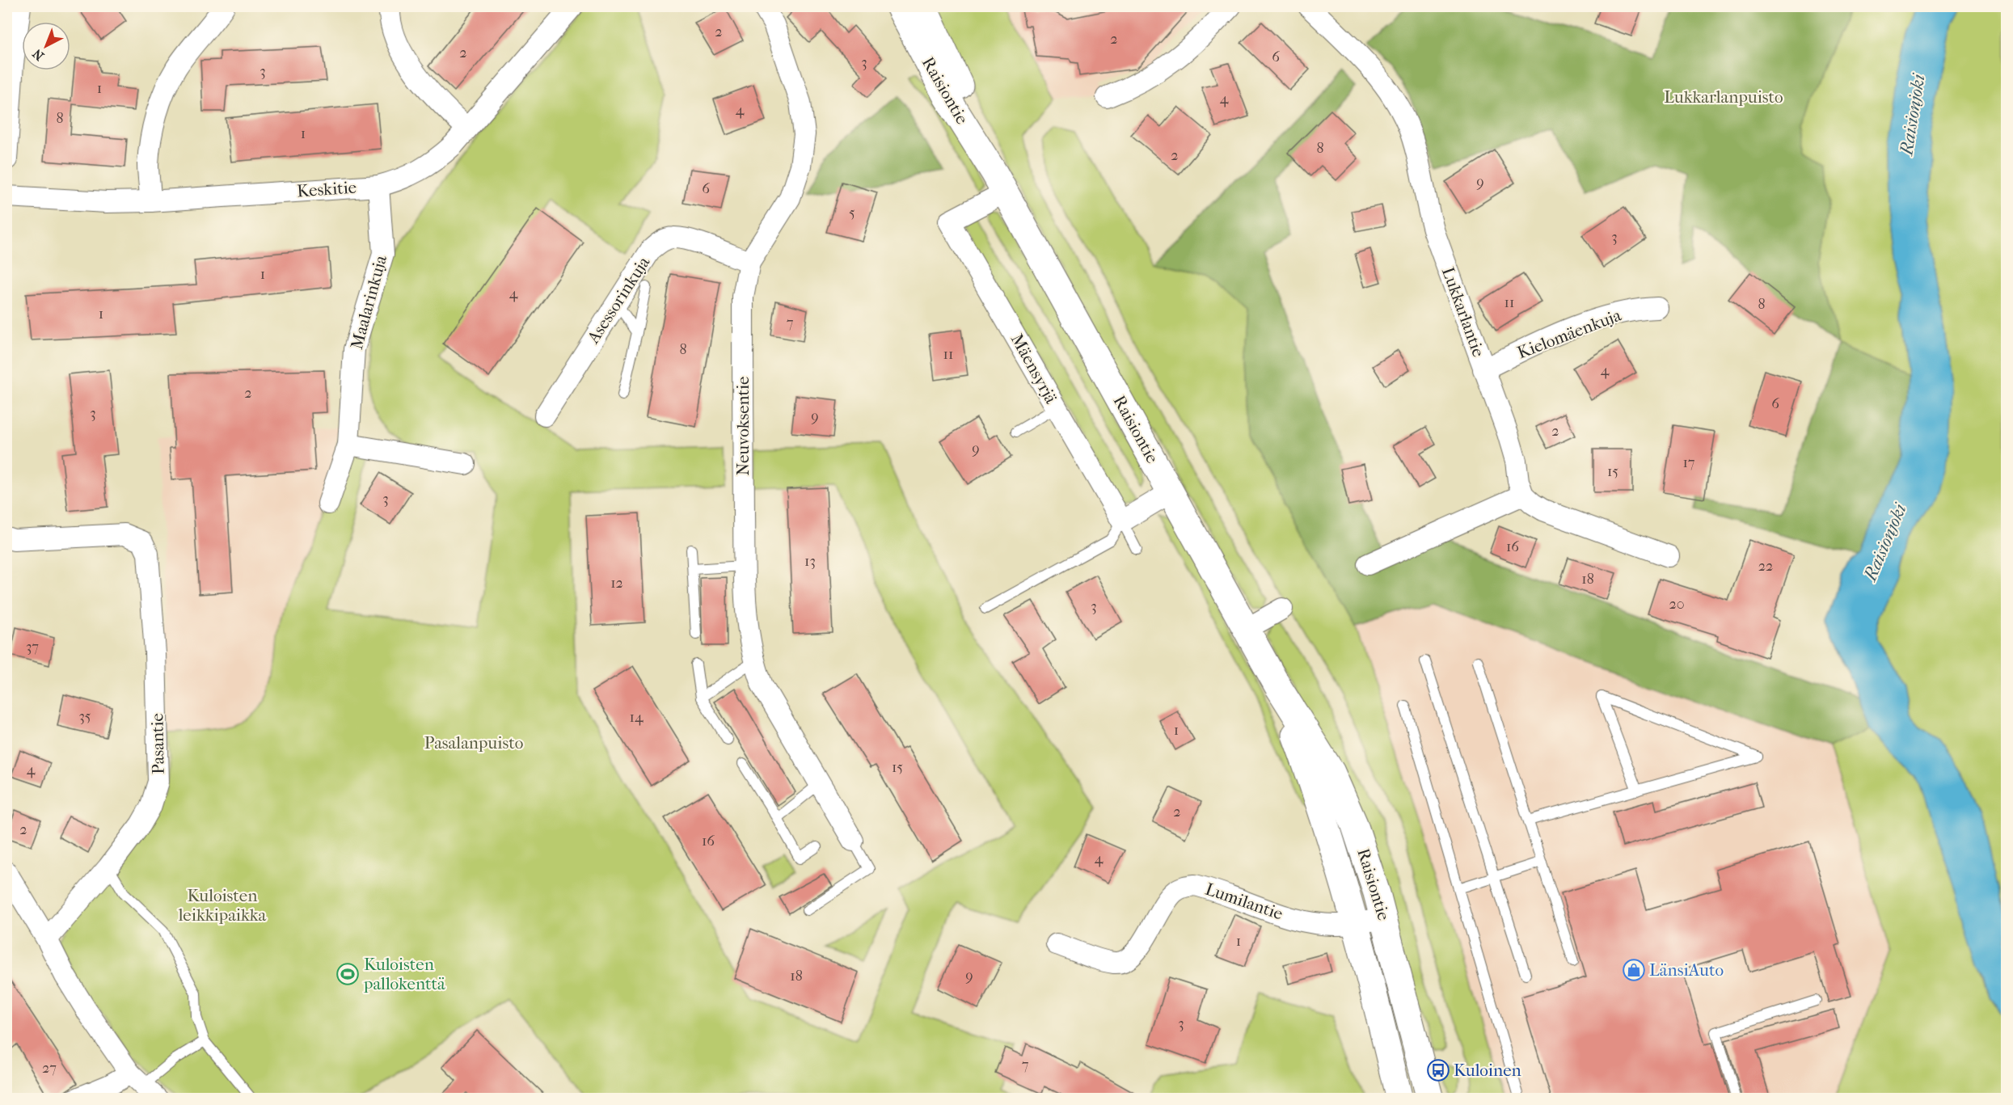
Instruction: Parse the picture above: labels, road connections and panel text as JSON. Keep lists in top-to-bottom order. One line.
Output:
{"streets":{"main road":["Raisiontie"],"street":["Keskitie","Asessorinkuja","Maalarinkuja","Lukkarlantie","Kielomäenkuja","Mäensyrjä","Neuvoksentie","Pasantie","Lumilantie"]},"crossings":[["Raisiontie","Mäensyrjä"],["Raisiontie","Lumilantie"],["Keskitie","Maalarinkuja"],["Asessorinkuja","Neuvoksentie"],["Lukkarlantie","Kielomäenkuja"]],"water":["Raisionjoki"],"parks":["Lukkarlanpuisto","Pasalanpuisto","Kuloisten leikkipaikka"],"places":{"shop":["LänsiAuto"],"sports":["Kuloisten pallokenttä"],"bus stop":["Kuloinen"]},"house_numbers":["2","2","2","6","3","3","1","4","4","8","1","8","2","9","6","5","3","1","4","11","8","1","7","8","11","4","2","6","3","9","2","9","17","15","3","16","13","22","18","12","20","3","37","35","14","1","15","4","2","2","16","4","1","18","9","3","7","27"],"north":"bottom left"}
